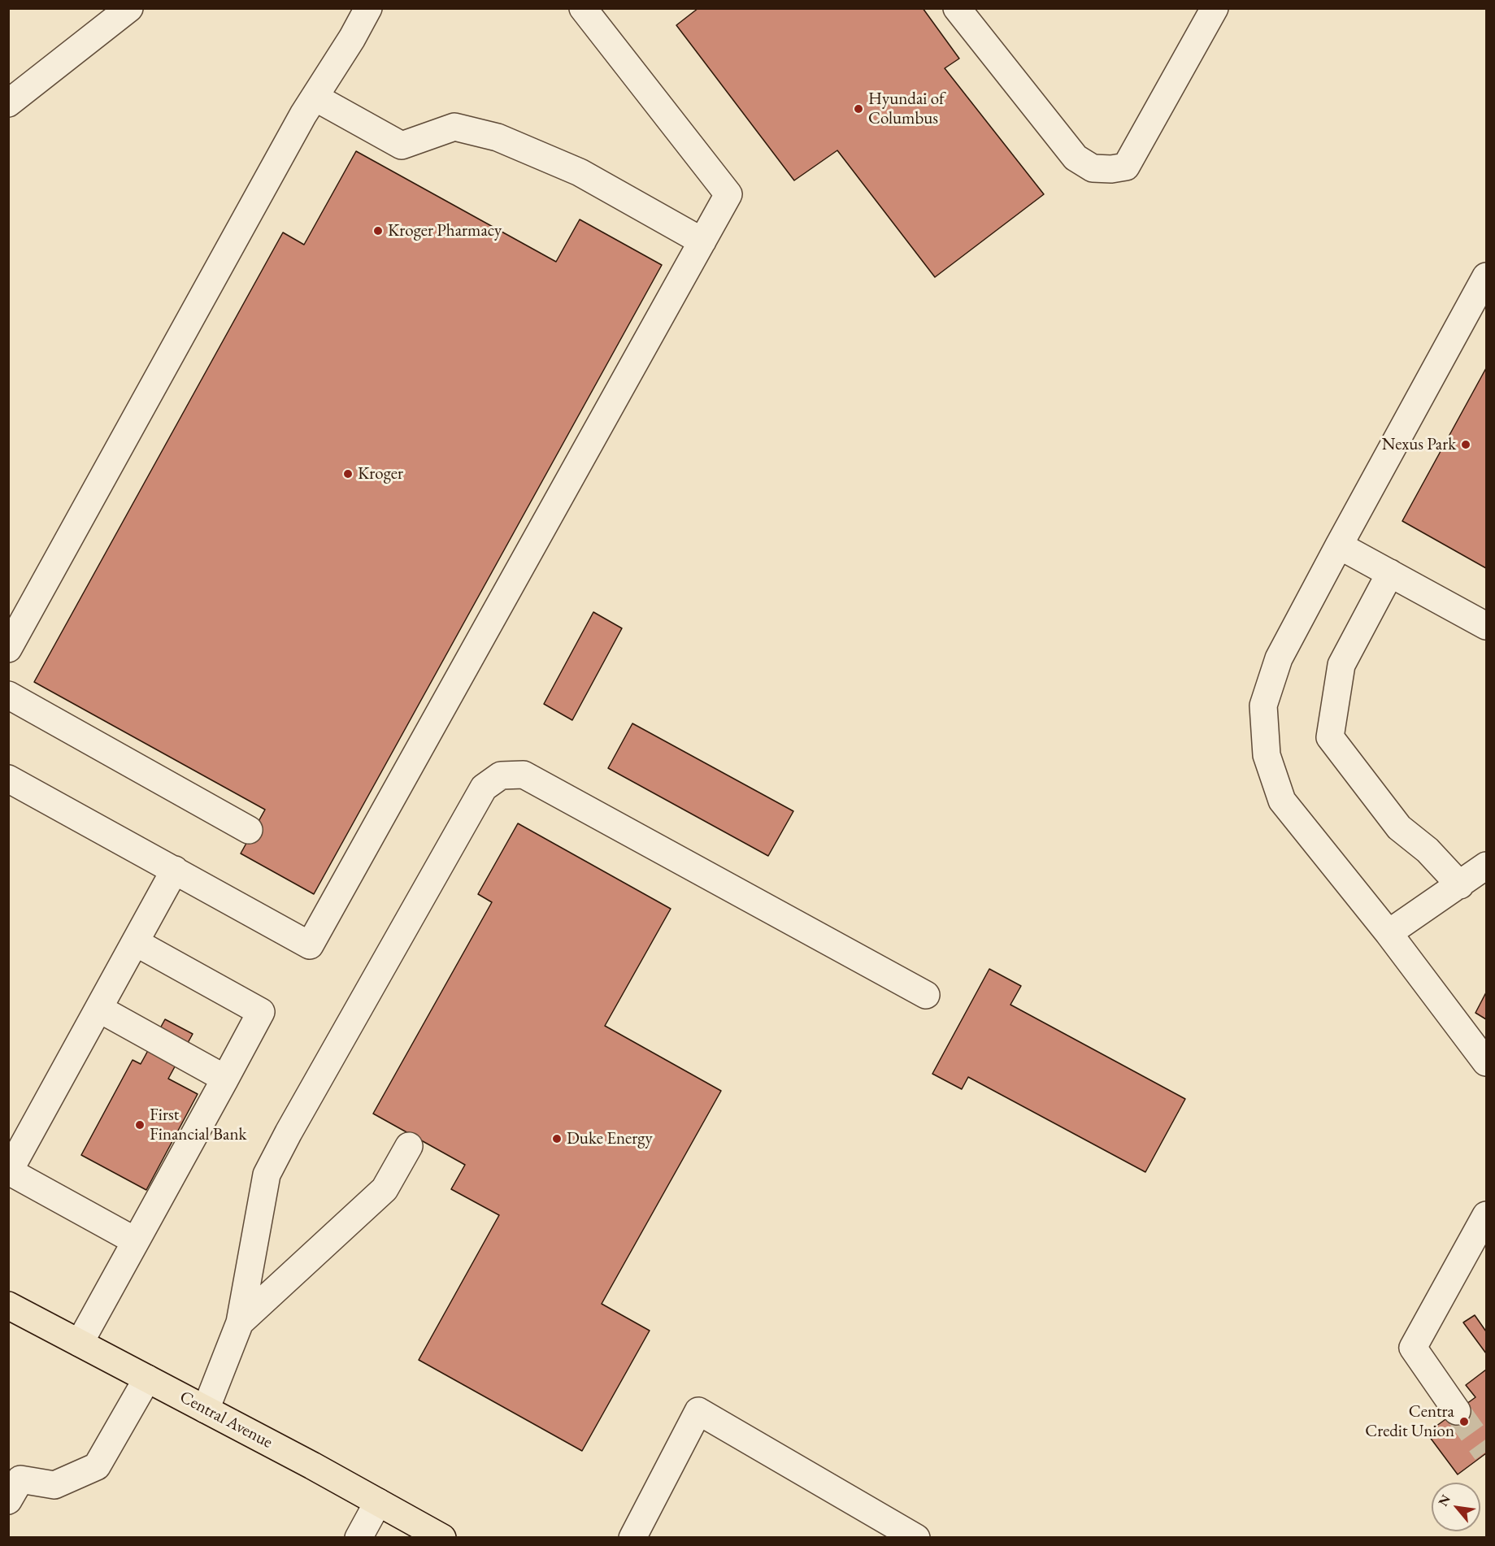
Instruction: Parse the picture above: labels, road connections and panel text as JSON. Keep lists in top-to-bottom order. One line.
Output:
{"streets":{"main road":["Central Avenue"]},"places":["Hyundai of Columbus","Kroger Pharmacy","Nexus Park","Kroger","First Financial Bank","Duke Energy","Centra Credit Union"],"north":"top left"}
